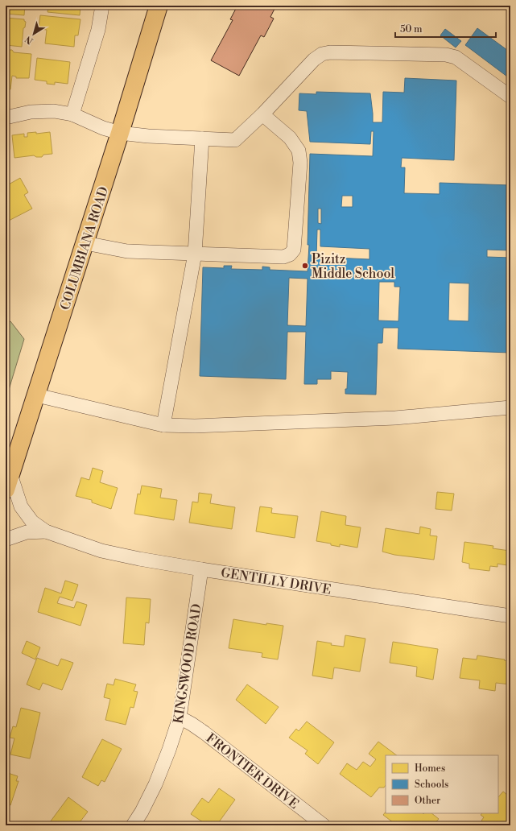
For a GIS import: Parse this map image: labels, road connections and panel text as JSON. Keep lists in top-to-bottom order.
{
  "streets": {
    "main road": ["COLUMBIANA ROAD"],
    "street": ["GENTILLY DRIVE", "KINGSWOOD ROAD", "FRONTIER DRIVE"]
  },
  "crossings": [
    ["COLUMBIANA ROAD", "GENTILLY DRIVE"],
    ["GENTILLY DRIVE", "KINGSWOOD ROAD"],
    ["KINGSWOOD ROAD", "FRONTIER DRIVE"]
  ],
  "places": ["Pizitz Middle School"],
  "legend": ["Homes", "Schools", "Other"],
  "scale_bar": "50 m",
  "north": "bottom left"
}
